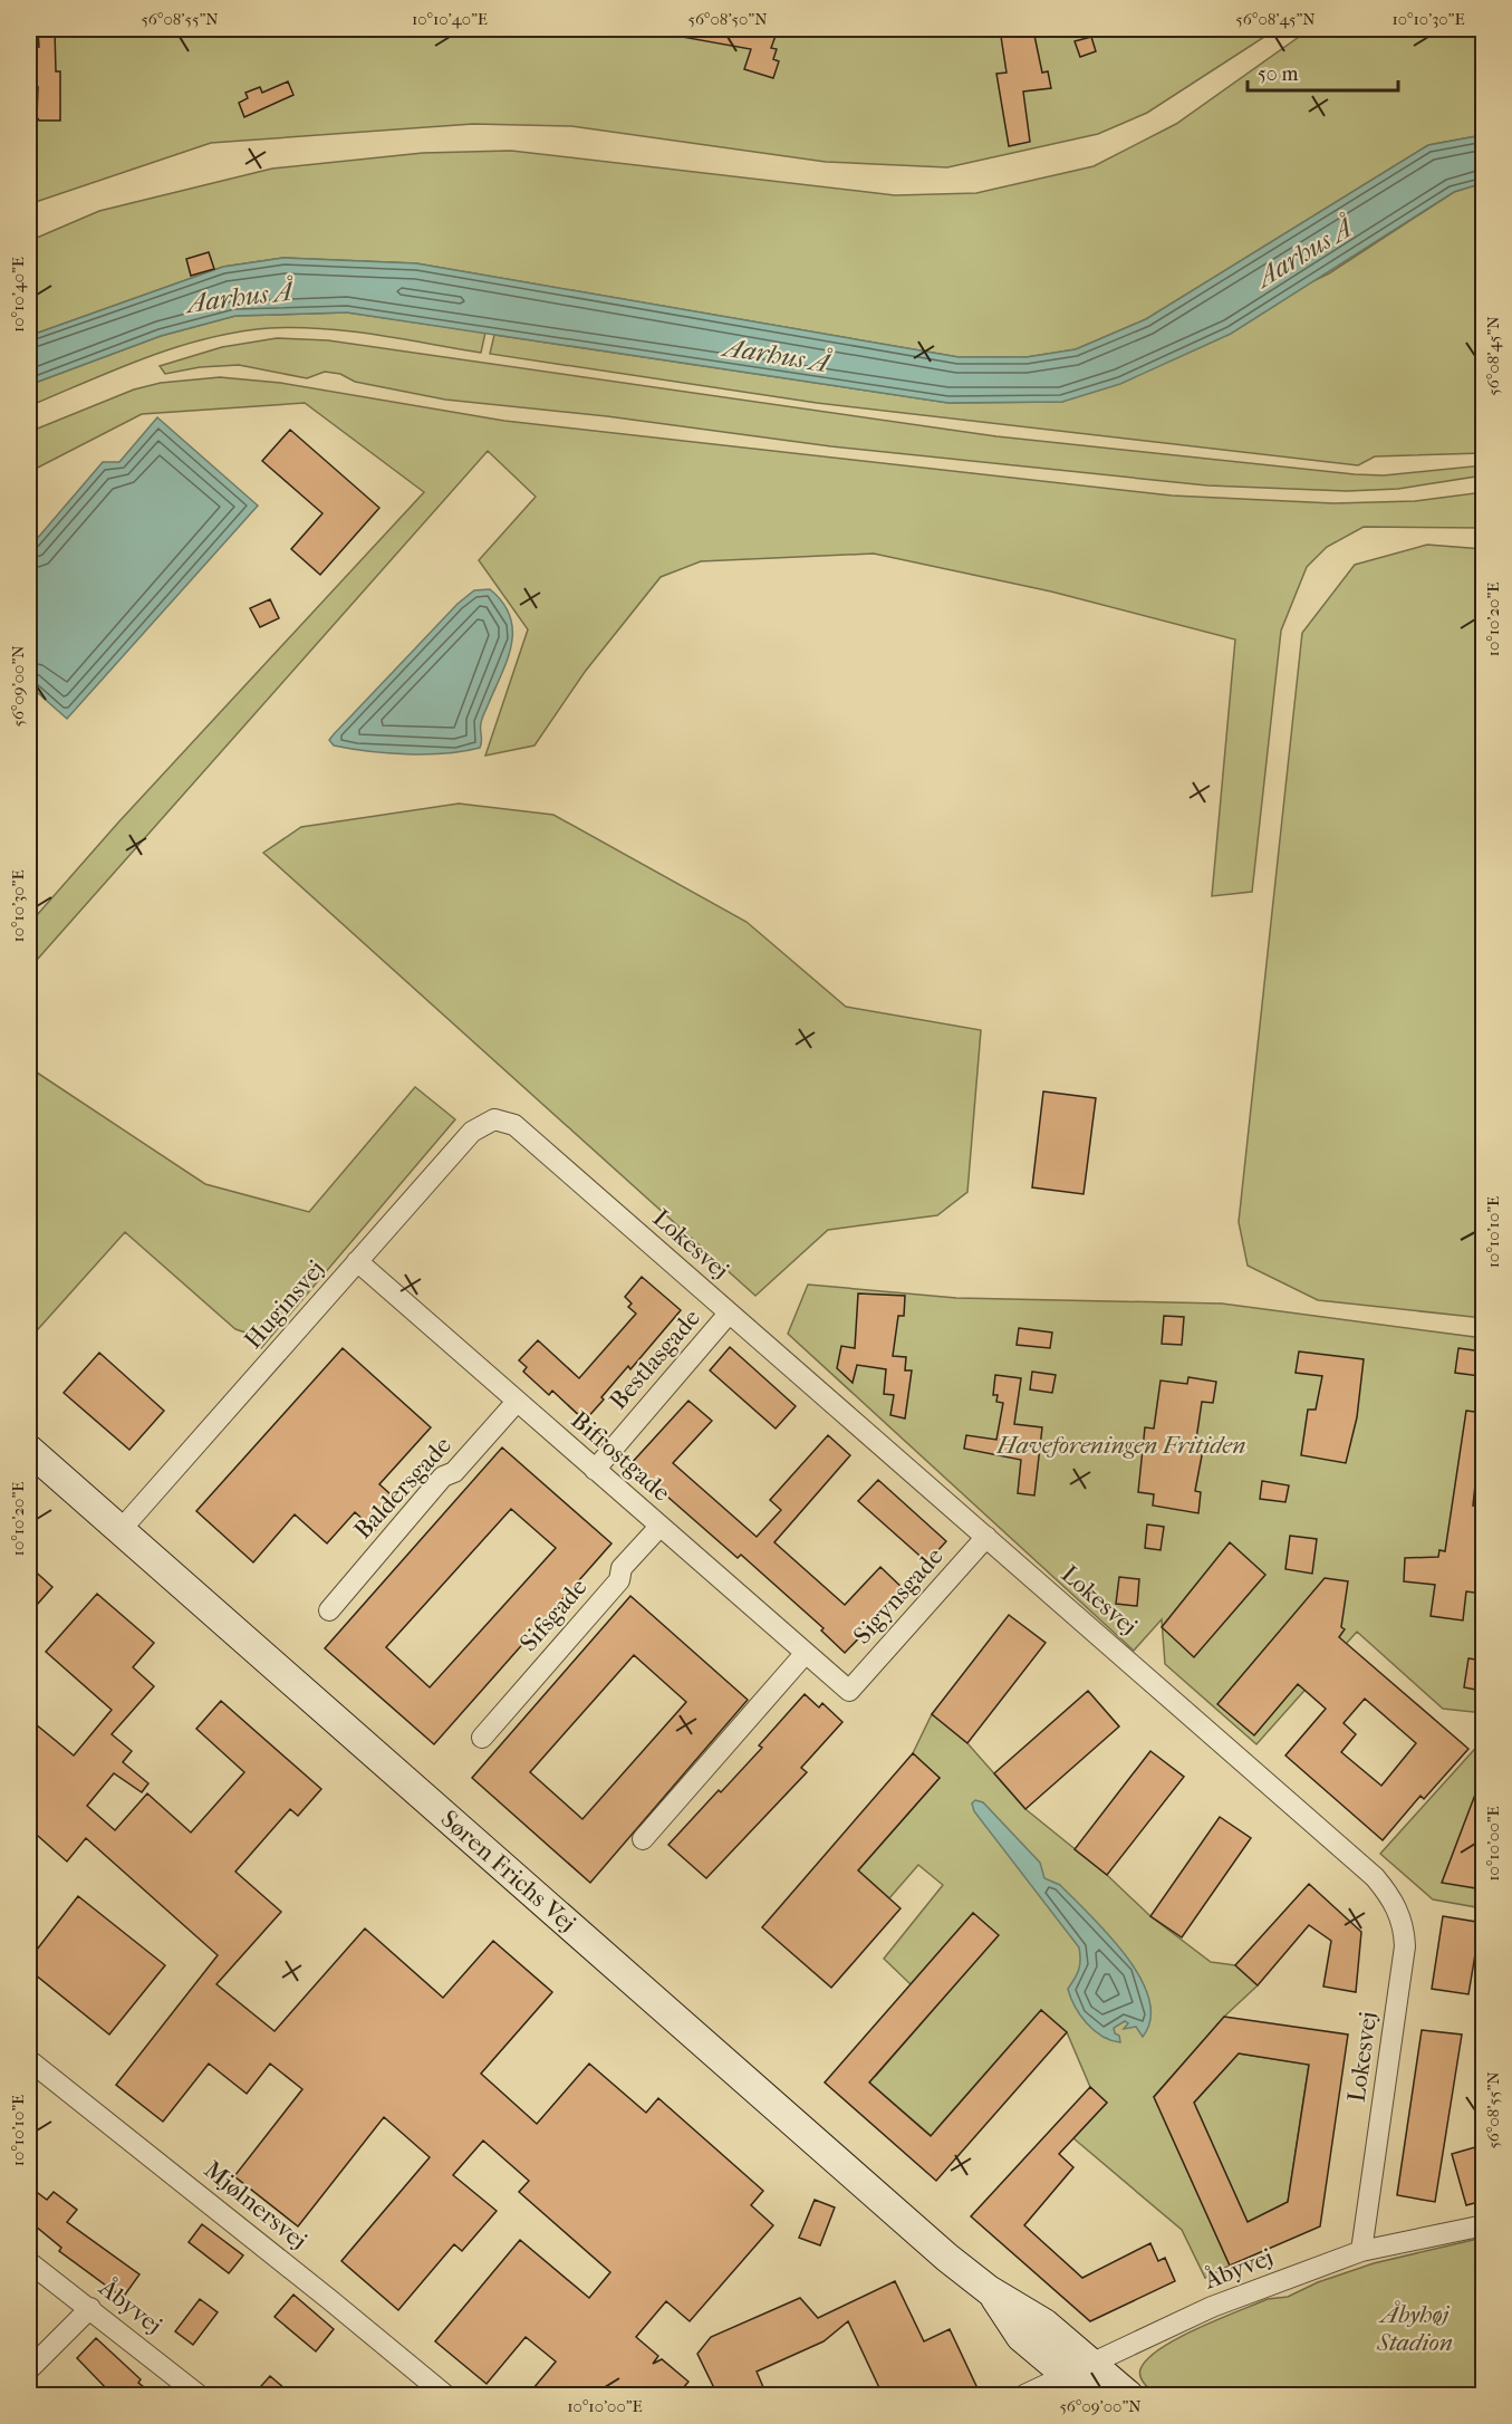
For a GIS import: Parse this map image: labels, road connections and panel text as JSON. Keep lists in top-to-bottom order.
{
  "streets": {
    "street": [
      "Lokesvej",
      "Huginsvej",
      "Bestlasgade",
      "Bifrostgade",
      "Baldersgade",
      "Sigynsgade",
      "Sifsgade",
      "Søren Frichs Vej",
      "Mjølnersvej",
      "Åbyvej"
    ]
  },
  "crossings": [
    ["Lokesvej", "Huginsvej"],
    ["Lokesvej", "Bestlasgade"],
    ["Lokesvej", "Sigynsgade"],
    ["Lokesvej", "Åbyvej"],
    ["Huginsvej", "Bifrostgade"],
    ["Huginsvej", "Søren Frichs Vej"],
    ["Bestlasgade", "Bifrostgade"],
    ["Bifrostgade", "Baldersgade"],
    ["Bifrostgade", "Sigynsgade"],
    ["Bifrostgade", "Sifsgade"],
    ["Søren Frichs Vej", "Åbyvej"]
  ],
  "water": ["Aarhus Å"],
  "parks": ["Haveforeningen Fritiden", "Åbyhøj Stadion"],
  "scale_bar": "50 m",
  "coordinates": [
    "56°08'55\"N",
    "10°10'40\"E",
    "56°08'50\"N",
    "56°08'45\"N",
    "10°10'30\"E",
    "10°10'20\"E",
    "56°09'00\"N",
    "10°10'10\"E",
    "10°10'00\"E"
  ]
}
